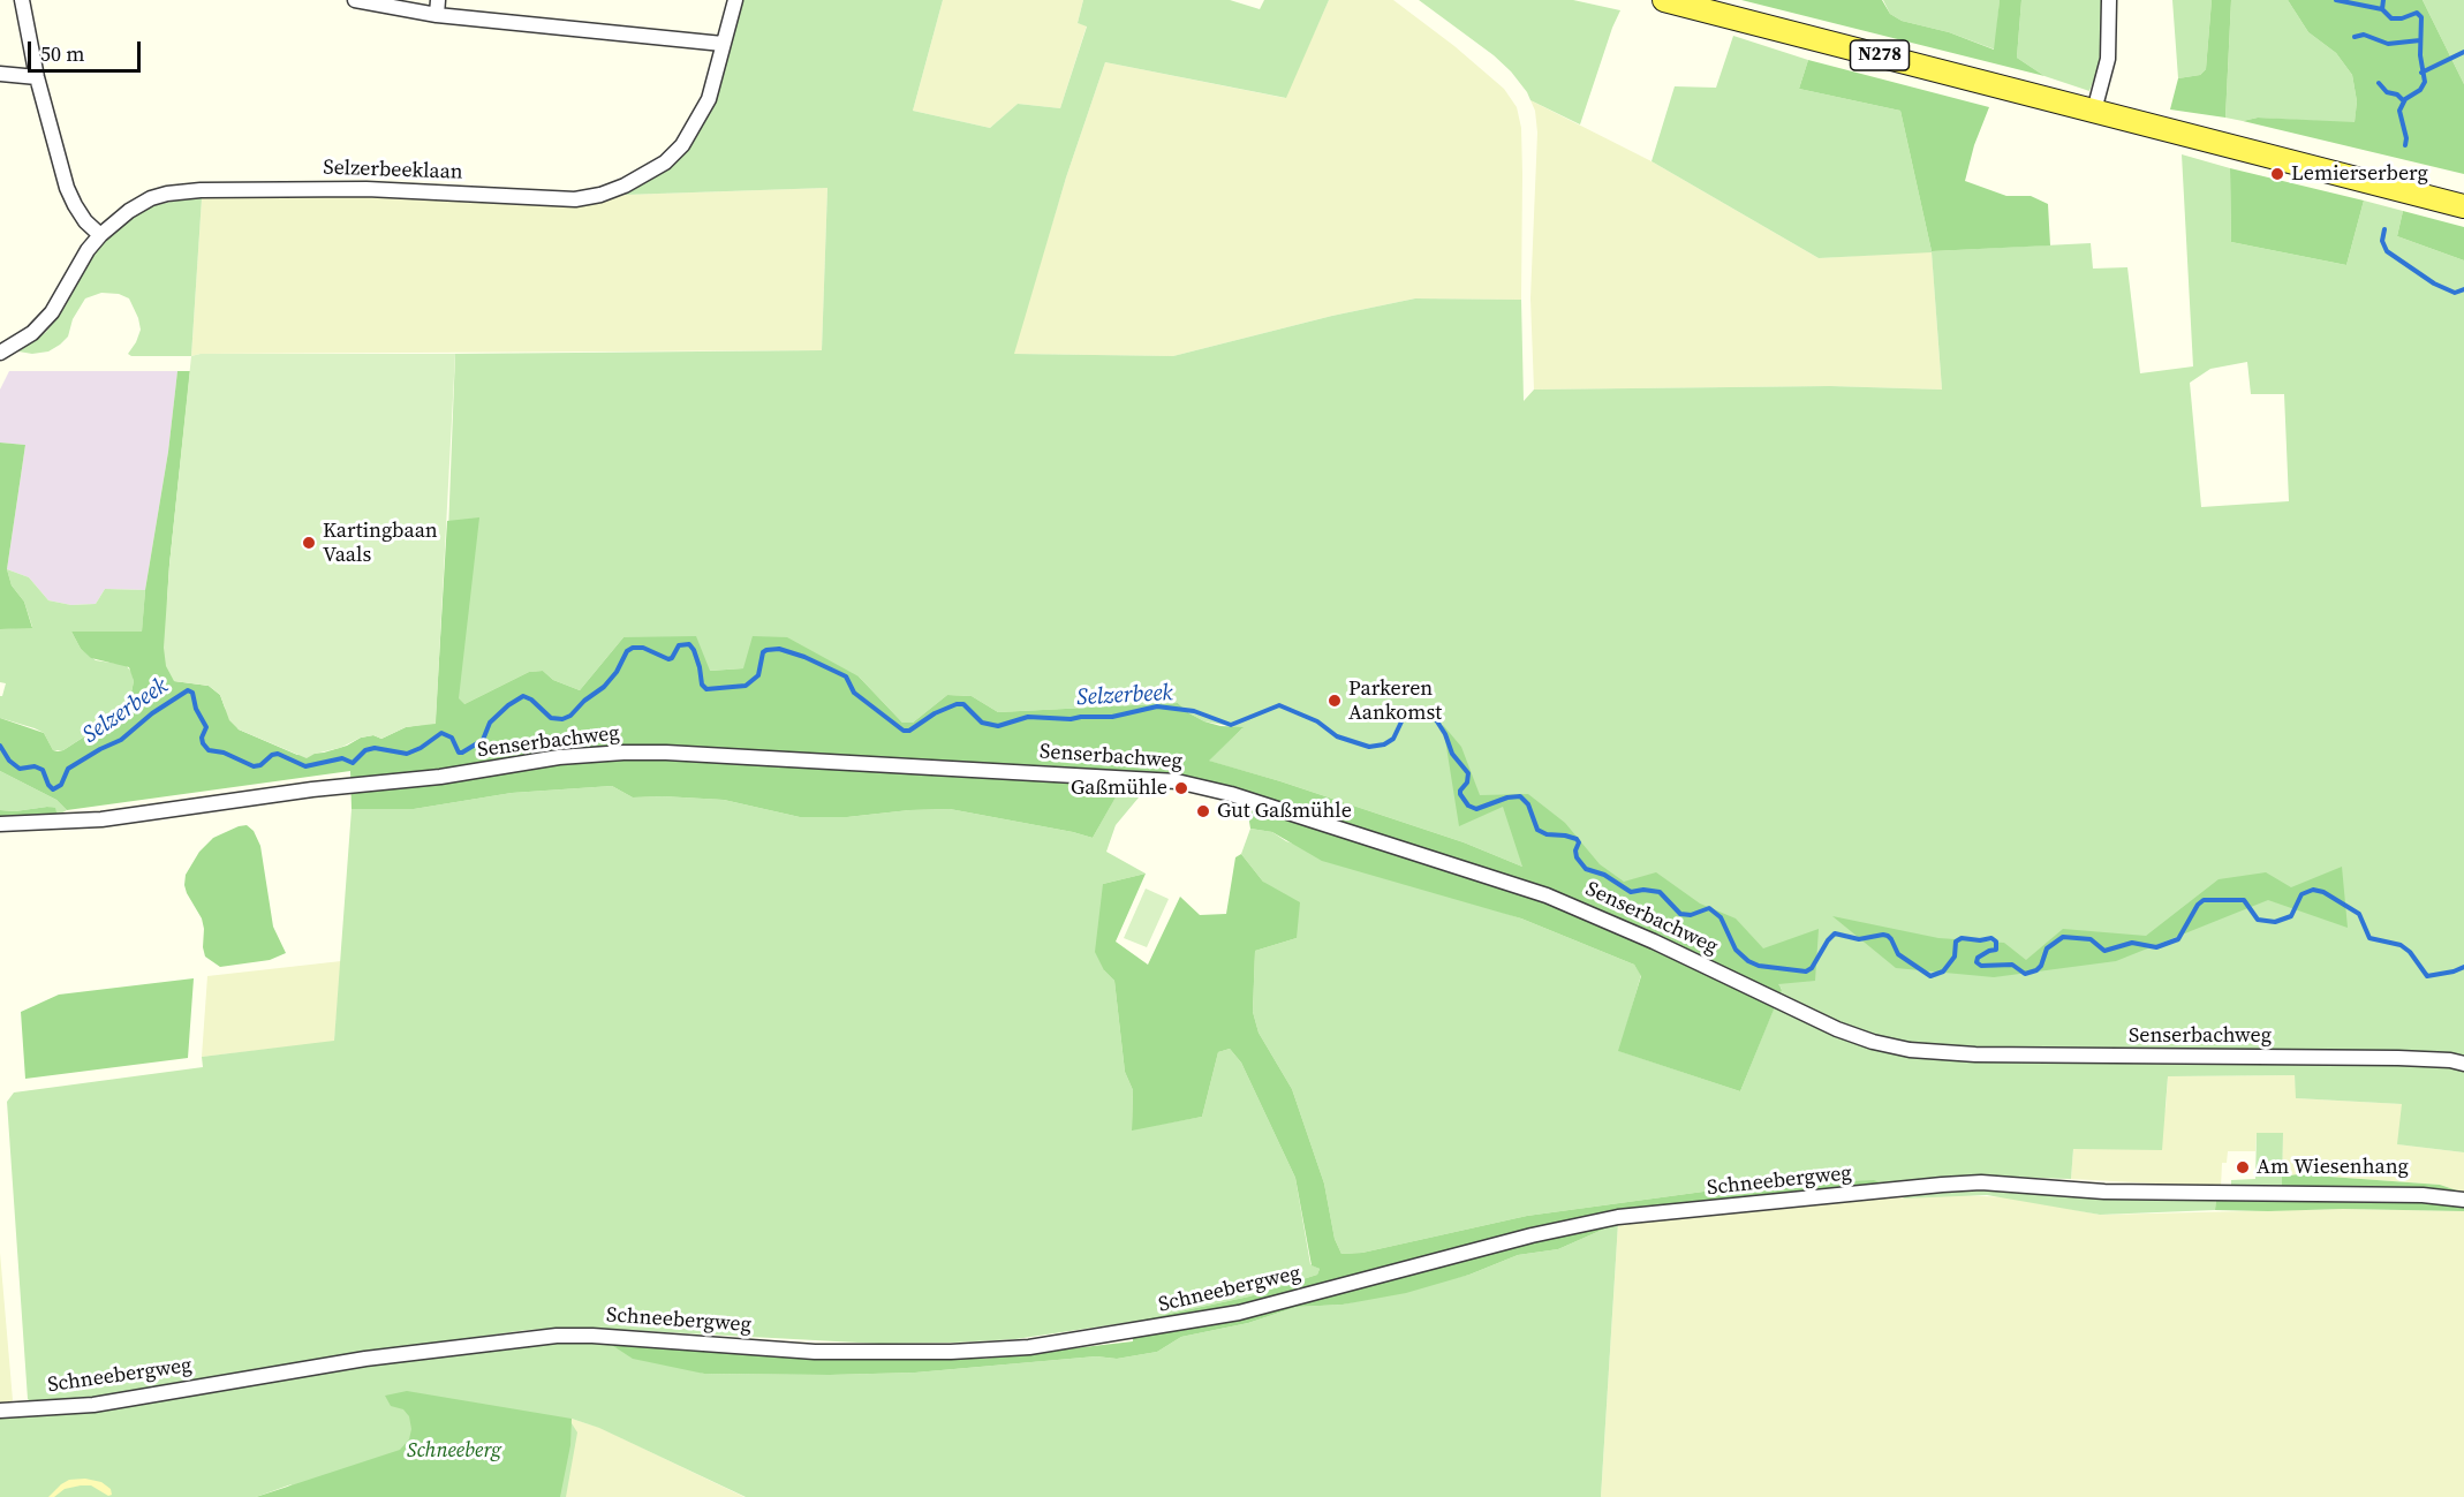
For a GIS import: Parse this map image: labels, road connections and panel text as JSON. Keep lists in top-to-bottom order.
{
  "streets": {
    "main road": ["N278"],
    "street": ["Selzerbeeklaan", "Senserbachweg", "Schneebergweg"]
  },
  "water": ["Selzerbeek"],
  "parks": ["Schneeberg"],
  "places": [
    "Lemierserberg",
    "Kartingbaan Vaals",
    "Parkeren Aankomst",
    "Gaßmühle",
    "Gut Gaßmühle",
    "Am Wiesenhang"
  ],
  "scale_bar": "50 m"
}
